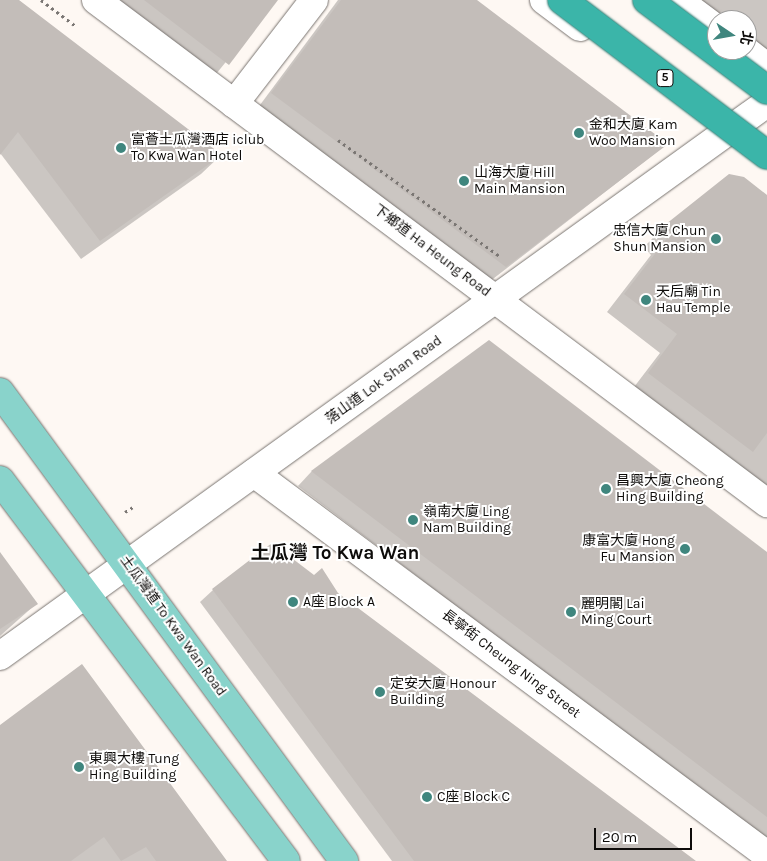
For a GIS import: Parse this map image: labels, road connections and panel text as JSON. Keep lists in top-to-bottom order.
{
  "streets": {
    "highway": ["5"],
    "main road": ["土瓜灣道 To Kwa Wan Road"],
    "street": ["下鄉道 Ha Heung Road", "落山道 Lok Shan Road", "長寧街 Cheung Ning Street"]
  },
  "crossings": [
    ["下鄉道 Ha Heung Road", "落山道 Lok Shan Road"],
    ["落山道 Lok Shan Road", "土瓜灣道 To Kwa Wan Road"],
    ["落山道 Lok Shan Road", "長寧街 Cheung Ning Street"]
  ],
  "districts": ["土瓜灣 To Kwa Wan"],
  "places": [
    "金和大廈 Kam Woo Mansion",
    "富薈土瓜灣酒店 iclub To Kwa Wan Hotel",
    "山海大廈 Hill Main Mansion",
    "忠信大廈 Chun Shun Mansion",
    "天后廟 Tin Hau Temple",
    "昌興大廈 Cheong Hing Building",
    "嶺南大廈 Ling Nam Building",
    "康富大廈 Hong Fu Mansion",
    "A座 Block A",
    "麗明閣 Lai Ming Court",
    "定安大廈 Honour Building",
    "東興大樓 Tung Hing Building",
    "C座 Block C"
  ],
  "scale_bar": "20 m",
  "north": "right"
}
